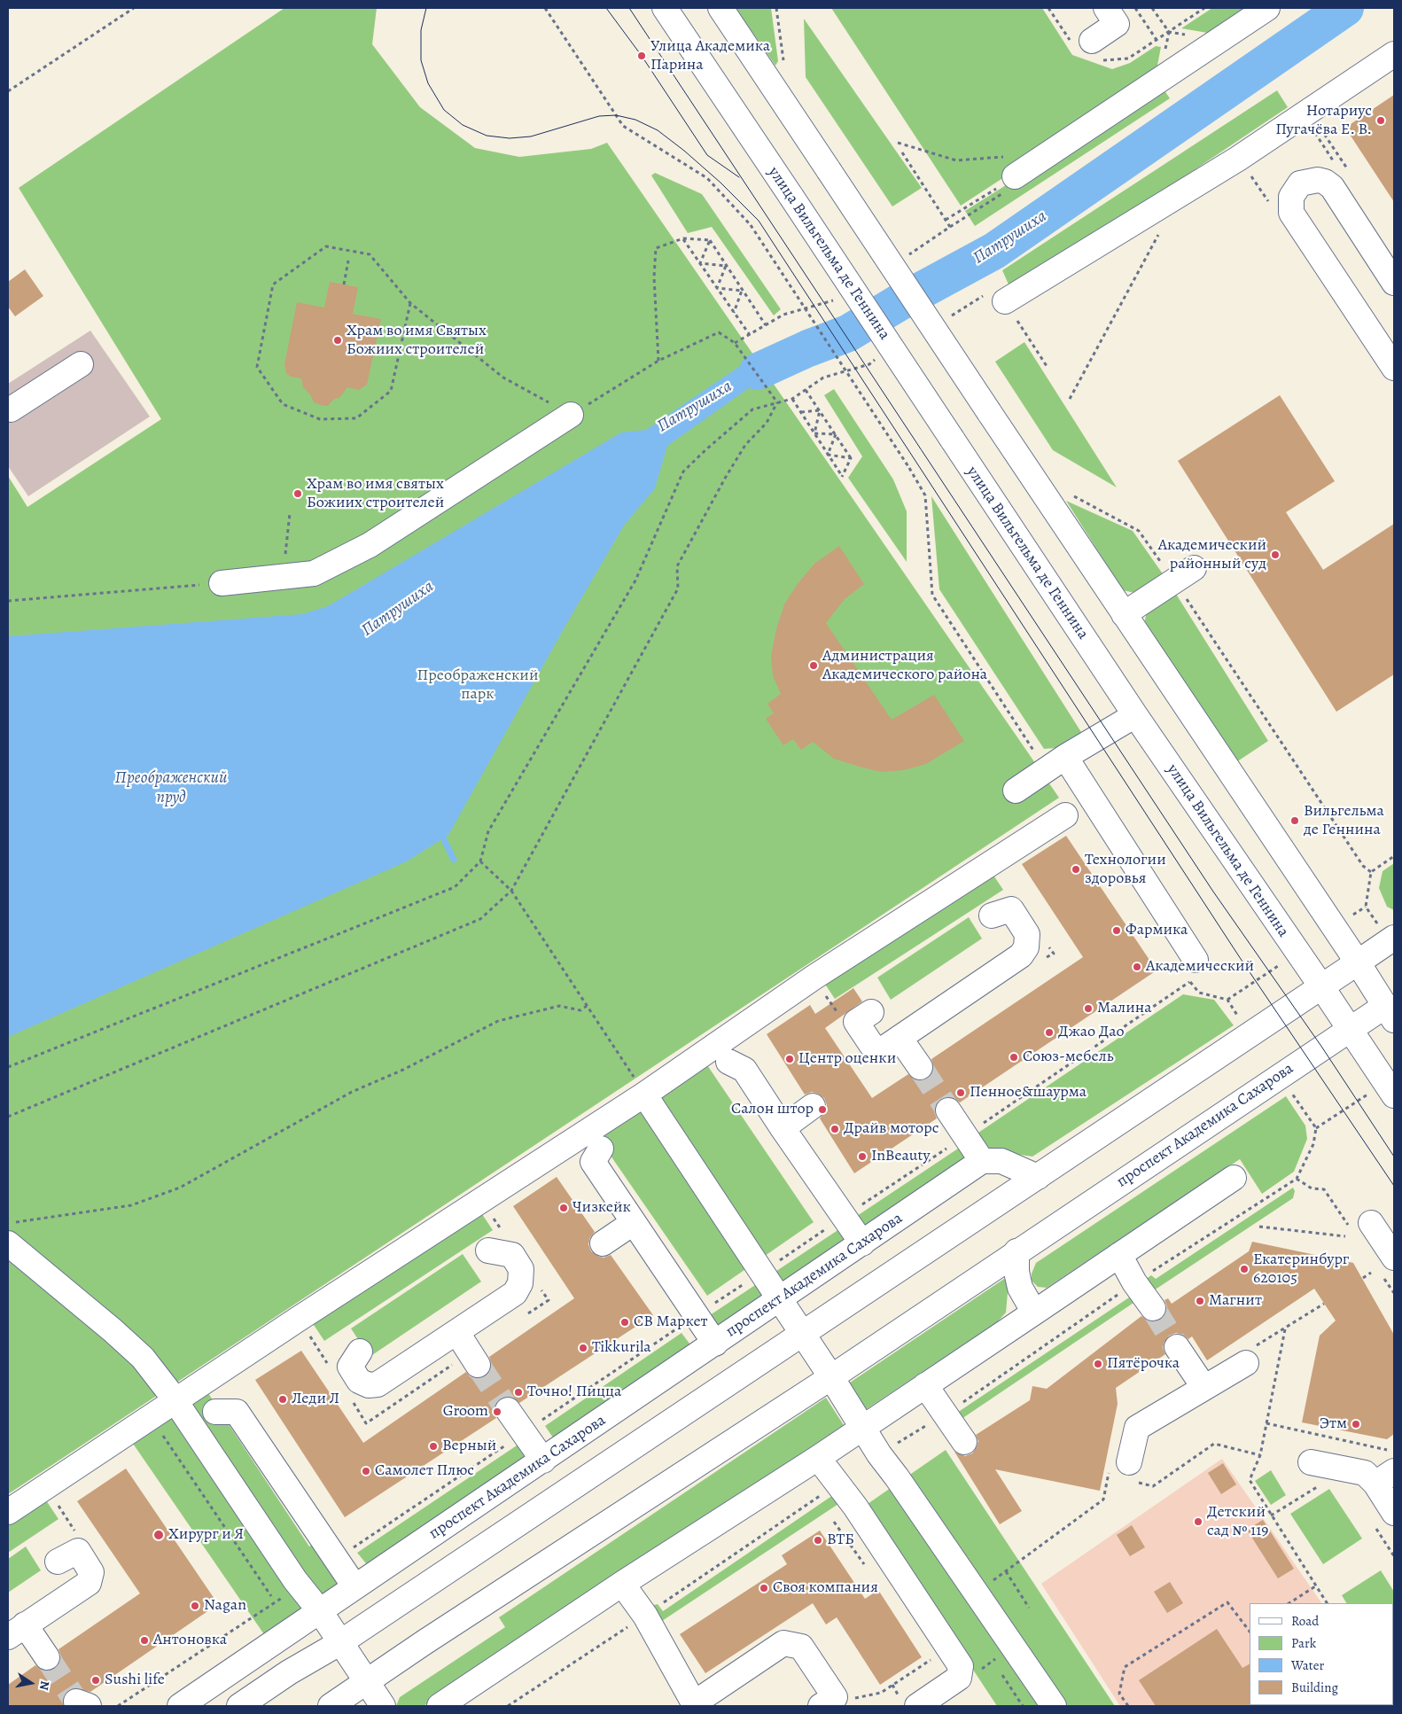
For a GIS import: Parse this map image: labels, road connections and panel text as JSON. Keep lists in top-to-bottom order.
{
  "streets": {
    "street": ["улица Вильгельма де Геннина", "проспект Академика Сахарова"]
  },
  "crossings": [
    ["улица Вильгельма де Геннина", "проспект Академика Сахарова"]
  ],
  "water": ["Патрушиха", "Преображенский пруд"],
  "parks": ["Преображенский парк"],
  "places": [
    "Улица Академика Парина",
    "Нотариус Пугачёва Е. В.",
    "Храм во имя Святых Божиих строителей",
    "Храм во имя святых Божиих строителей",
    "Академический районный суд",
    "Администрация Академического района",
    "Вильгельма де Геннина",
    "Технологии здоровья",
    "Фармика",
    "Академический",
    "Малина",
    "Джао Дао",
    "Союз-мебель",
    "Центр оценки",
    "Пенное&шаурма",
    "Салон штор",
    "Драйв моторс",
    "InBeauty",
    "Чизкейк",
    "Екатеринбург 620105",
    "Магнит",
    "СВ Маркет",
    "Tikkurila",
    "Пятёрочка",
    "Точно! Пицца",
    "Леди Л",
    "Groom",
    "Этм",
    "Верный",
    "Самолет Плюс",
    "Детский сад № 119",
    "Хирург и Я",
    "ВТБ",
    "Своя компания",
    "Nagan",
    "Антоновка",
    "Sushi life"
  ],
  "legend": [
    "Road",
    "Park",
    "Water",
    "Building"
  ],
  "north": "right"
}
